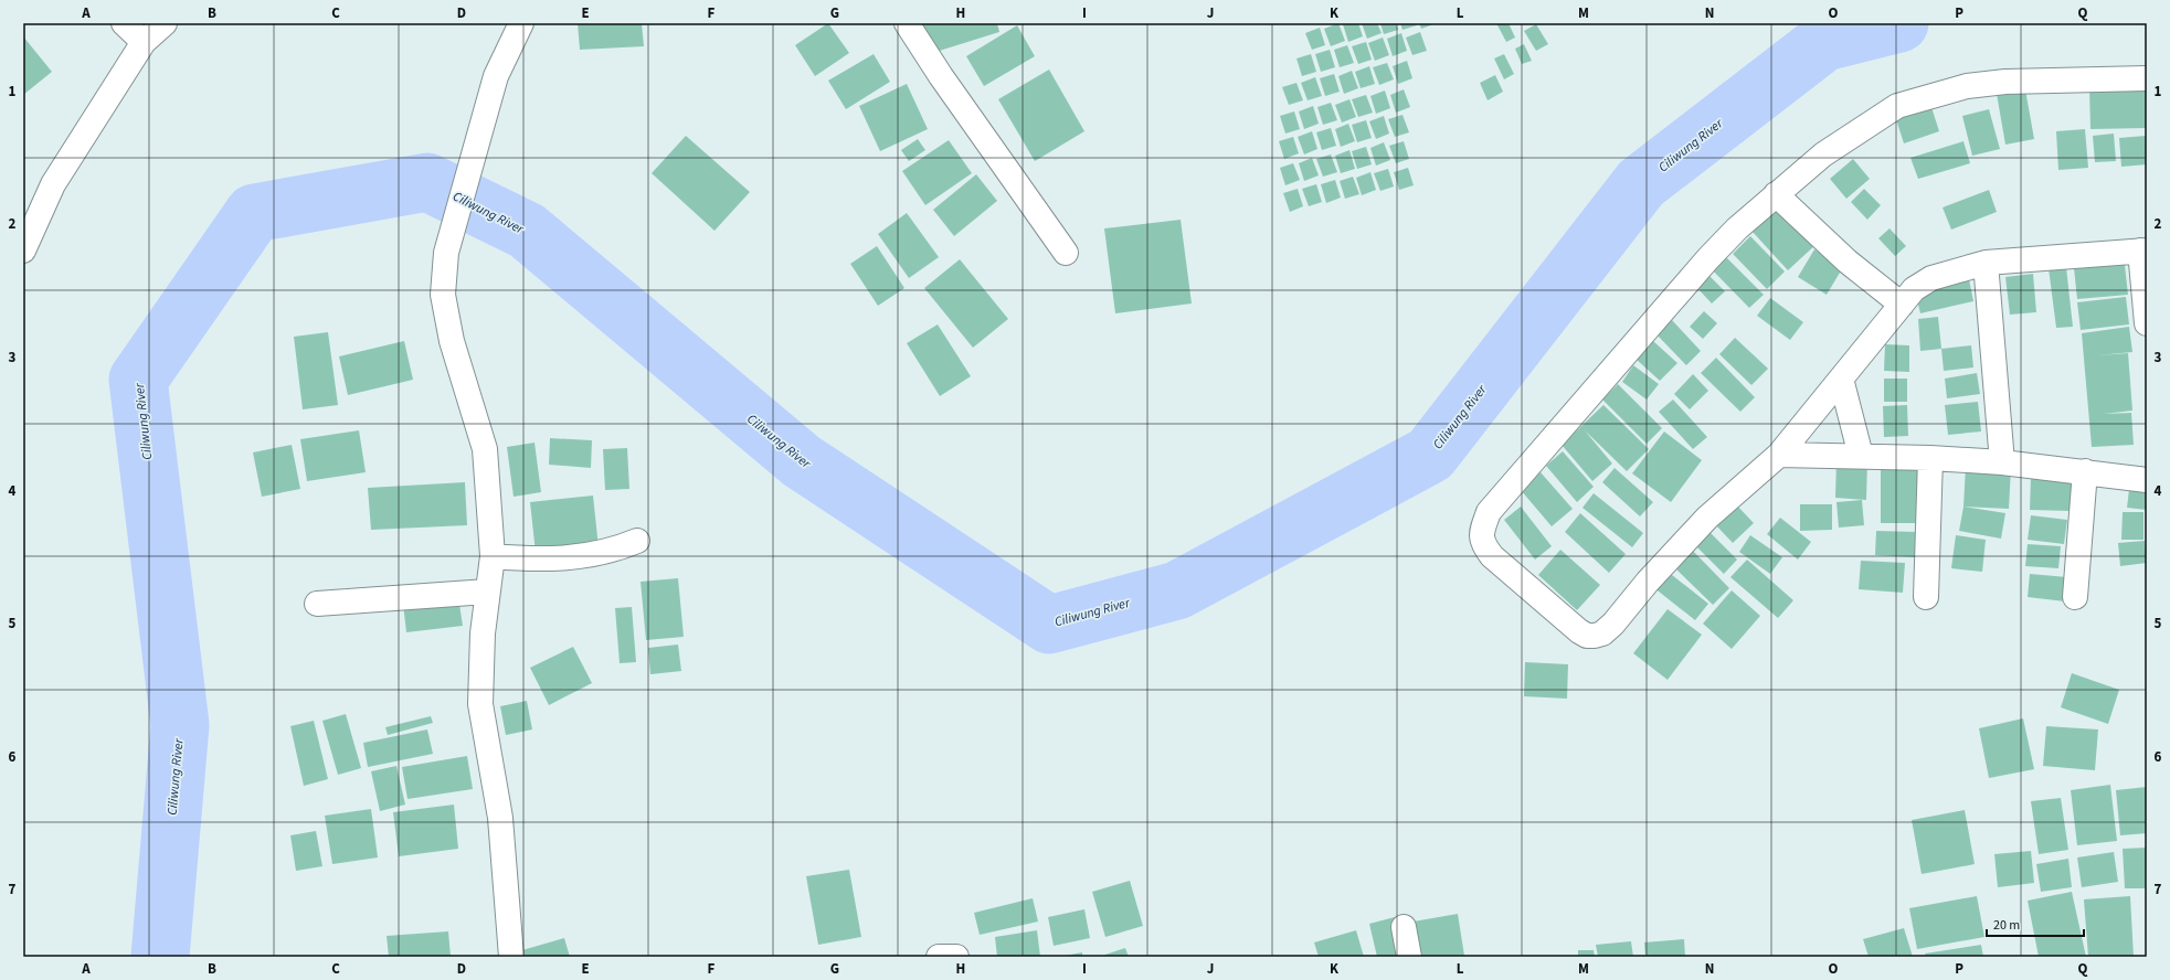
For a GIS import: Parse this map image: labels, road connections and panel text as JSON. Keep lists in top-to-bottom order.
{
  "water": ["Ciliwung River"],
  "scale_bar": "20 m",
  "grid": {
    "columns": [
      "A",
      "B",
      "C",
      "D",
      "E",
      "F",
      "G",
      "H",
      "I",
      "J",
      "K",
      "L",
      "M",
      "N",
      "O",
      "P",
      "Q"
    ],
    "rows": [
      "1",
      "2",
      "3",
      "4",
      "5",
      "6",
      "7"
    ]
  }
}
